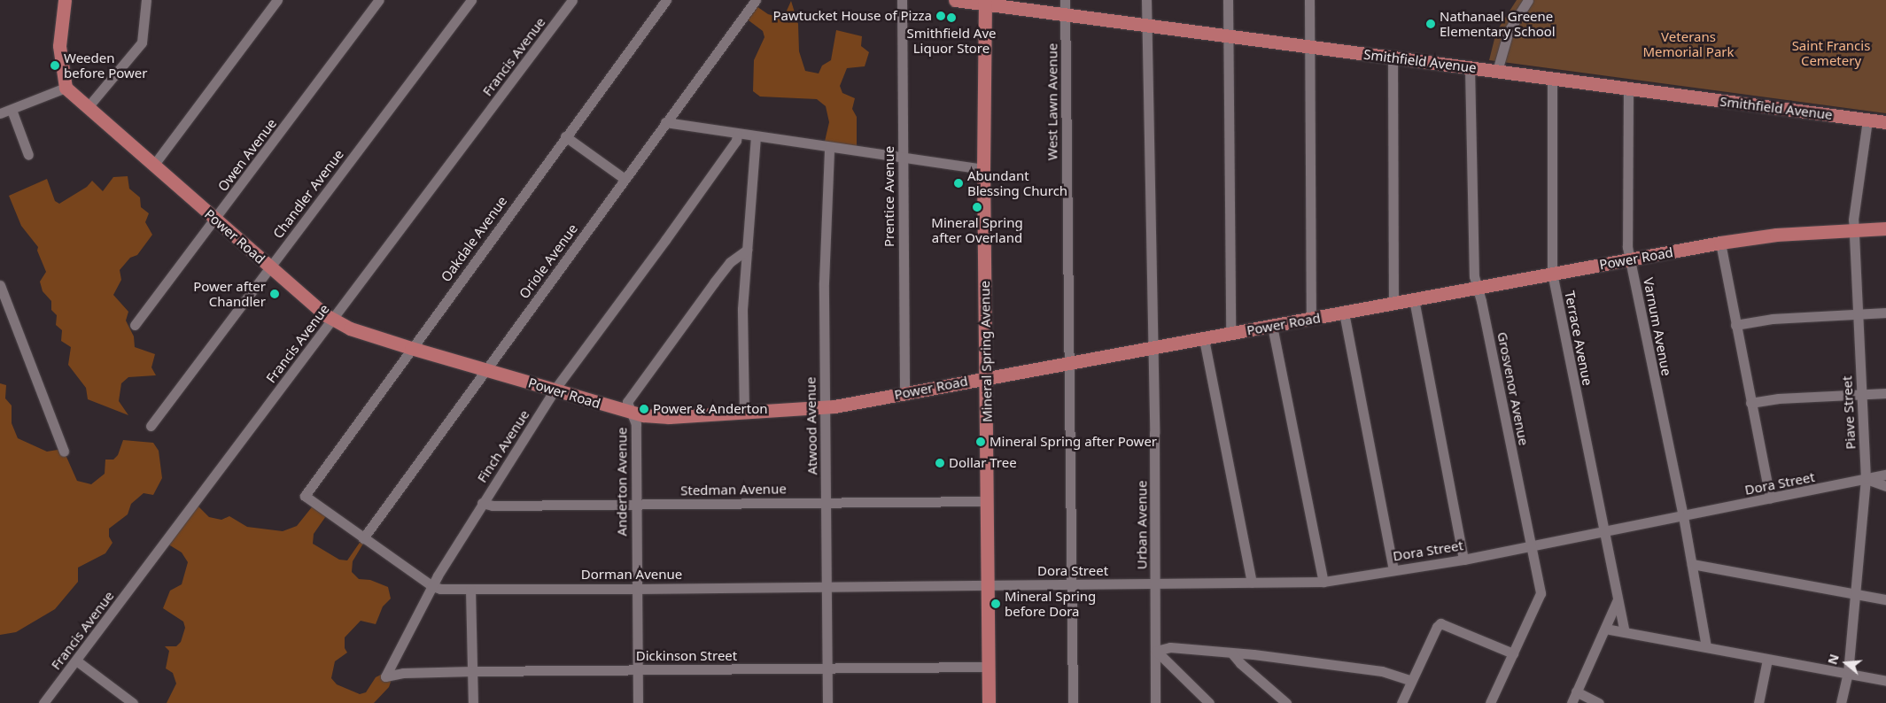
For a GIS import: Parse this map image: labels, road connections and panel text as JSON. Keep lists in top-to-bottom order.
{
  "streets": {
    "main road": ["Smithfield Avenue", "Power Road", "Mineral Spring Avenue"],
    "street": [
      "Francis Avenue",
      "West Lawn Avenue",
      "Owen Avenue",
      "Chandler Avenue",
      "Prentice Avenue",
      "Oakdale Avenue",
      "Oriole Avenue",
      "Varnum Avenue",
      "Terrace Avenue",
      "Grosvenor Avenue",
      "Piave Street",
      "Atwood Avenue",
      "Finch Avenue",
      "Anderton Avenue",
      "Dora Street",
      "Stedman Avenue",
      "Urban Avenue",
      "Dorman Avenue",
      "Dickinson Street"
    ]
  },
  "crossings": [
    ["Francis Avenue", "Power Road"],
    ["Smithfield Avenue", "West Lawn Avenue"],
    ["Smithfield Avenue", "Varnum Avenue"],
    ["Smithfield Avenue", "Terrace Avenue"],
    ["Smithfield Avenue", "Mineral Spring Avenue"],
    ["Smithfield Avenue", "Grosvenor Avenue"],
    ["Smithfield Avenue", "Piave Street"],
    ["Smithfield Avenue", "Urban Avenue"],
    ["West Lawn Avenue", "Power Road"],
    ["West Lawn Avenue", "Dora Street"],
    ["Owen Avenue", "Power Road"],
    ["Chandler Avenue", "Power Road"],
    ["Prentice Avenue", "Power Road"],
    ["Power Road", "Oakdale Avenue"],
    ["Power Road", "Oriole Avenue"],
    ["Power Road", "Varnum Avenue"],
    ["Power Road", "Terrace Avenue"],
    ["Power Road", "Mineral Spring Avenue"],
    ["Power Road", "Grosvenor Avenue"],
    ["Power Road", "Piave Street"],
    ["Power Road", "Atwood Avenue"],
    ["Power Road", "Finch Avenue"],
    ["Power Road", "Anderton Avenue"],
    ["Power Road", "Urban Avenue"],
    ["Oakdale Avenue", "Oriole Avenue"],
    ["Varnum Avenue", "Dora Street"],
    ["Terrace Avenue", "Dora Street"],
    ["Mineral Spring Avenue", "Dora Street"],
    ["Mineral Spring Avenue", "Stedman Avenue"],
    ["Mineral Spring Avenue", "Dorman Avenue"],
    ["Mineral Spring Avenue", "Dickinson Street"],
    ["Grosvenor Avenue", "Dora Street"],
    ["Piave Street", "Dora Street"],
    ["Atwood Avenue", "Stedman Avenue"],
    ["Atwood Avenue", "Dorman Avenue"],
    ["Atwood Avenue", "Dickinson Street"],
    ["Finch Avenue", "Stedman Avenue"],
    ["Finch Avenue", "Dorman Avenue"],
    ["Finch Avenue", "Dickinson Street"],
    ["Anderton Avenue", "Stedman Avenue"],
    ["Anderton Avenue", "Dorman Avenue"],
    ["Anderton Avenue", "Dickinson Street"],
    ["Dora Street", "Urban Avenue"],
    ["Dora Street", "Dorman Avenue"]
  ],
  "parks": ["Veterans Memorial Park", "Saint Francis Cemetery"],
  "places": [
    "Pawtucket House of Pizza",
    "Smithfield Ave Liquor Store",
    "Nathanael Greene Elementary School",
    "Weeden before Power",
    "Abundant Blessing Church",
    "Mineral Spring after Overland",
    "Power after Chandler",
    "Power & Anderton",
    "Mineral Spring after Power",
    "Dollar Tree",
    "Mineral Spring before Dora"
  ],
  "north": "left"
}
